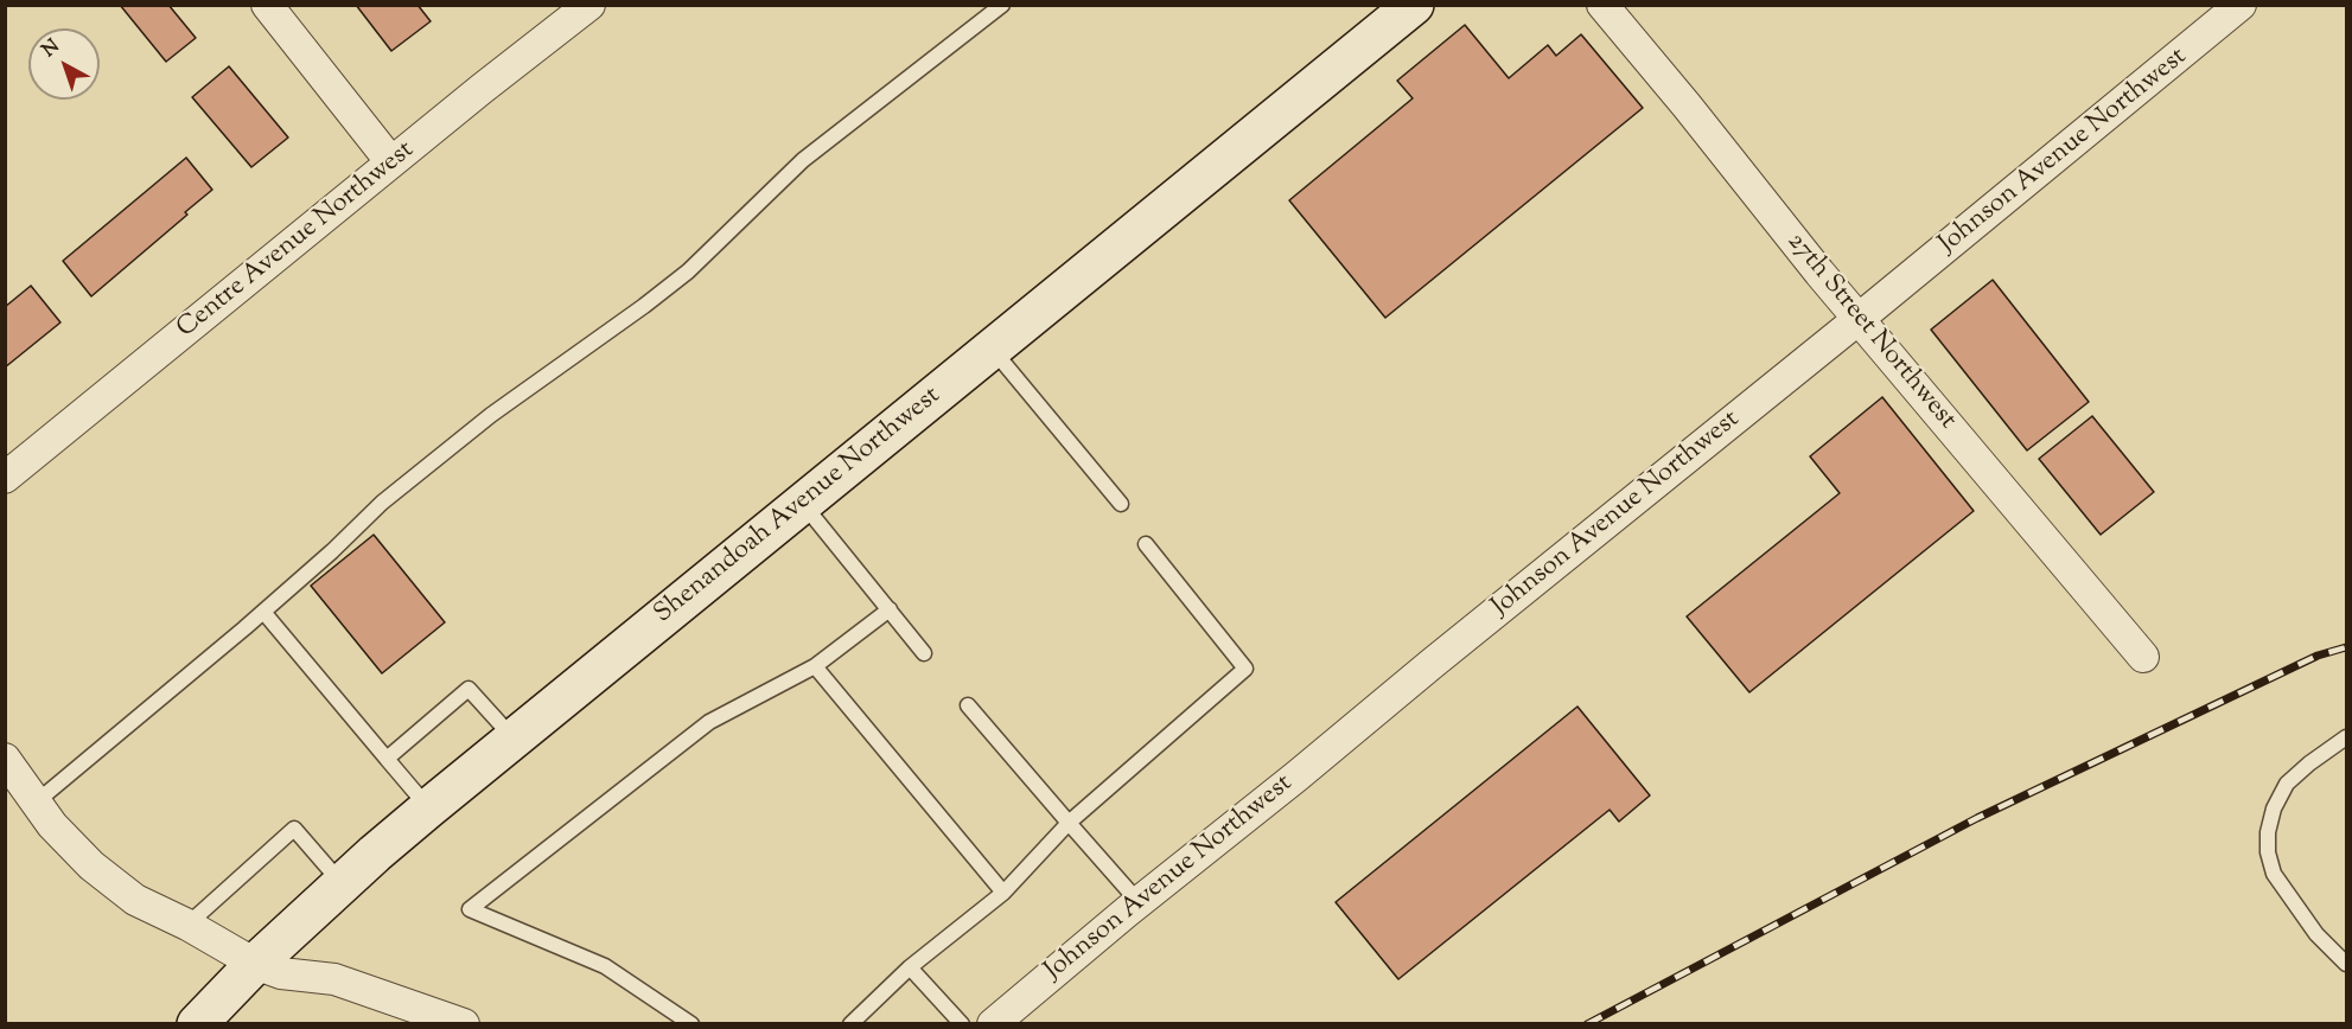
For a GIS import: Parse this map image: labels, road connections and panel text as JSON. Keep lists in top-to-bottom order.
{
  "streets": {
    "main road": ["Shenandoah Avenue Northwest"],
    "street": ["Johnson Avenue Northwest", "Centre Avenue Northwest", "27th Street Northwest"]
  },
  "crossings": [
    ["Johnson Avenue Northwest", "27th Street Northwest"]
  ],
  "north": "top left"
}
